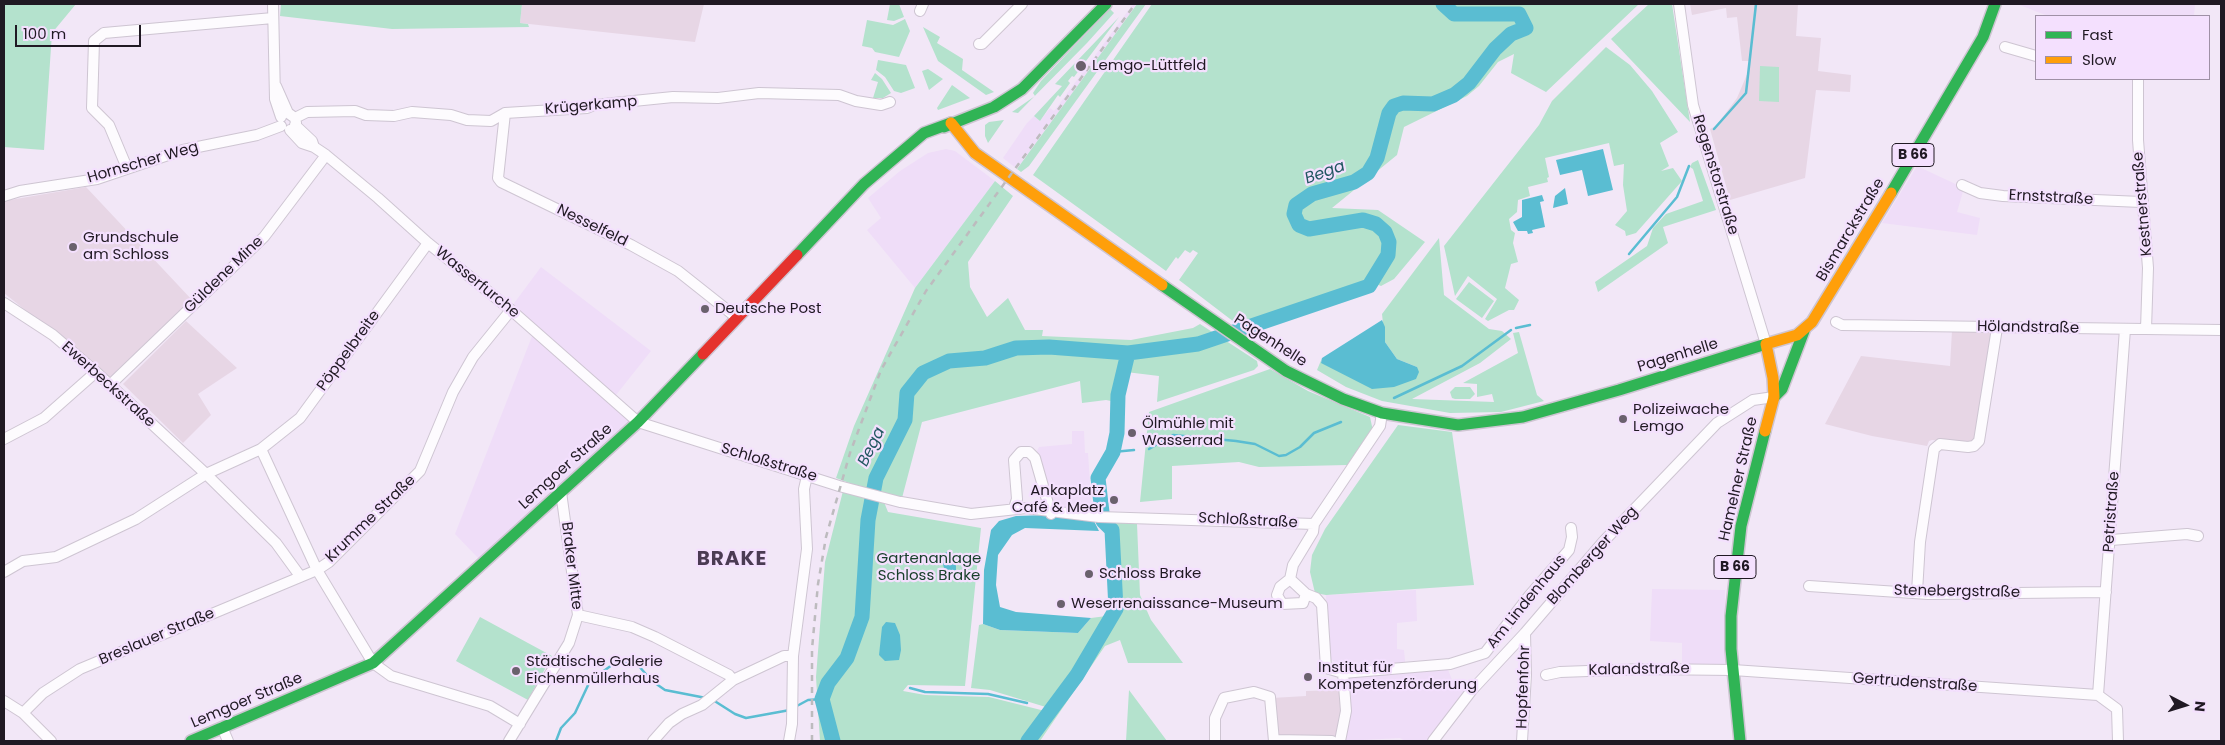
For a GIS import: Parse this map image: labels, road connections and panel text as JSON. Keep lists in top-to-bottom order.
{
  "streets": {
    "main road": [
      "B 66",
      "Bismarckstraße",
      "Pagenhelle",
      "Lemgoer Straße",
      "Hamelner Straße"
    ],
    "street": [
      "Krügerkamp",
      "Hornscher Weg",
      "Regenstorstraße",
      "Ernststraße",
      "Kestnerstraße",
      "Nesselfeld",
      "Güldene Mine",
      "Wasserfurche",
      "Hölandstraße",
      "Pöppelbreite",
      "Ewerbeckstraße",
      "Schloßstraße",
      "Petristraße",
      "Krumme Straße",
      "Blomberger Weg",
      "Braker Mitte",
      "Stenebergstraße",
      "Am Lindenhaus",
      "Breslauer Straße",
      "Kalandstraße",
      "Gertrudenstraße",
      "Hopfenfohr"
    ]
  },
  "crossings": [
    ["Krügerkamp", "Hornscher Weg"],
    ["Krügerkamp", "Nesselfeld"],
    ["Krügerkamp", "Wasserfurche"],
    ["B 66", "Bismarckstraße"],
    ["B 66", "Hamelner Straße"],
    ["B 66", "Blomberger Weg"],
    ["Hornscher Weg", "Wasserfurche"],
    ["Regenstorstraße", "Pagenhelle"],
    ["Regenstorstraße", "Hamelner Straße"],
    ["Ernststraße", "Kestnerstraße"],
    ["Kestnerstraße", "Hölandstraße"],
    ["Nesselfeld", "Lemgoer Straße"],
    ["Güldene Mine", "Wasserfurche"],
    ["Güldene Mine", "Ewerbeckstraße"],
    ["Wasserfurche", "Pöppelbreite"],
    ["Wasserfurche", "Schloßstraße"],
    ["Wasserfurche", "Lemgoer Straße"],
    ["Wasserfurche", "Krumme Straße"],
    ["Hölandstraße", "Petristraße"],
    ["Pagenhelle", "Schloßstraße"],
    ["Pagenhelle", "Lemgoer Straße"],
    ["Pagenhelle", "Hamelner Straße"],
    ["Ewerbeckstraße", "Breslauer Straße"],
    ["Schloßstraße", "Lemgoer Straße"],
    ["Lemgoer Straße", "Braker Mitte"],
    ["Hamelner Straße", "Blomberger Weg"],
    ["Hamelner Straße", "Kalandstraße"],
    ["Hamelner Straße", "Gertrudenstraße"],
    ["Petristraße", "Stenebergstraße"],
    ["Petristraße", "Gertrudenstraße"],
    ["Blomberger Weg", "Hopfenfohr"],
    ["Kalandstraße", "Gertrudenstraße"]
  ],
  "districts": ["BRAKE"],
  "water": ["Bega"],
  "parks": ["Gartenanlage Schloss Brake"],
  "places": [
    "Lemgo-Lüttfeld",
    "Grundschule am Schloss",
    "Deutsche Post",
    "Polizeiwache Lemgo",
    "Ölmühle mit Wasserrad",
    "Ankaplatz Café & Meer",
    "Schloss Brake",
    "Weserrenaissance-Museum",
    "Städtische Galerie Eichenmüllerhaus",
    "Institut für Kompetenzförderung"
  ],
  "legend": ["Fast", "Slow"],
  "scale_bar": "100 m",
  "north": "right"
}
